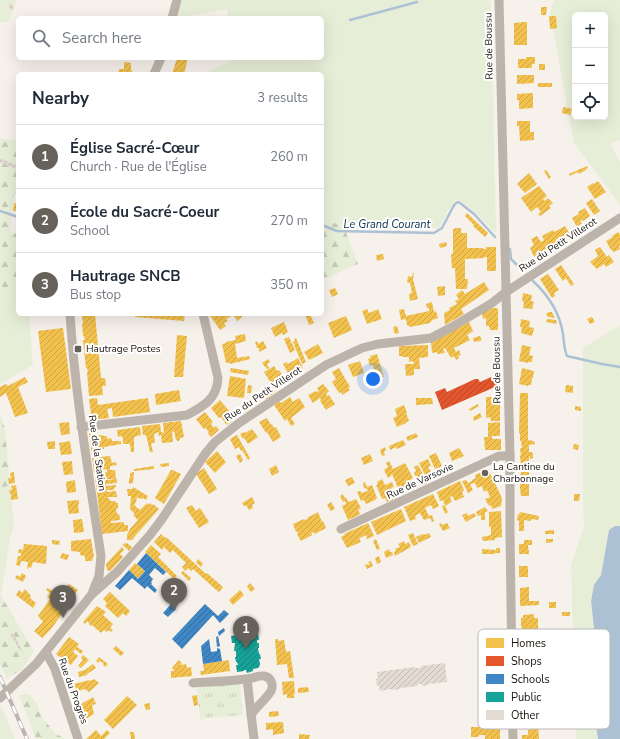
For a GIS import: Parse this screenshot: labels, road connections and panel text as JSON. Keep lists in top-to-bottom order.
{
  "streets": {
    "street": [
      "Rue de Boussu",
      "Rue du Petit Villerot",
      "Rue de la Station",
      "Rue de Varsovie",
      "Rue du Progrès"
    ]
  },
  "crossings": [
    ["Rue de Boussu", "Rue du Petit Villerot"],
    ["Rue de Boussu", "Rue de Varsovie"],
    ["Rue du Petit Villerot", "Rue de la Station"],
    ["Rue du Petit Villerot", "Rue du Progrès"]
  ],
  "water": ["Le Grand Courant"],
  "places": {
    "transit": ["Hautrage Postes"],
    "other": ["La Cantine du Charbonnage"]
  },
  "legend": [
    "Homes",
    "Shops",
    "Schools",
    "Public",
    "Other"
  ],
  "page": {
    "map_buttons": ["+", "−"],
    "search": "Search here",
    "heading": ["Nearby", "3 results"],
    "list": [
      {
        "mark": "1",
        "name": "Église Sacré-Cœur",
        "note": "Church · Rue de l'Église",
        "value": "260 m"
      },
      {
        "mark": "2",
        "name": "École du Sacré-Coeur",
        "note": "School",
        "value": "270 m"
      },
      {
        "mark": "3",
        "name": "Hautrage SNCB",
        "note": "Bus stop",
        "value": "350 m"
      }
    ],
    "pins": ["2", "3", "1"]
  }
}
